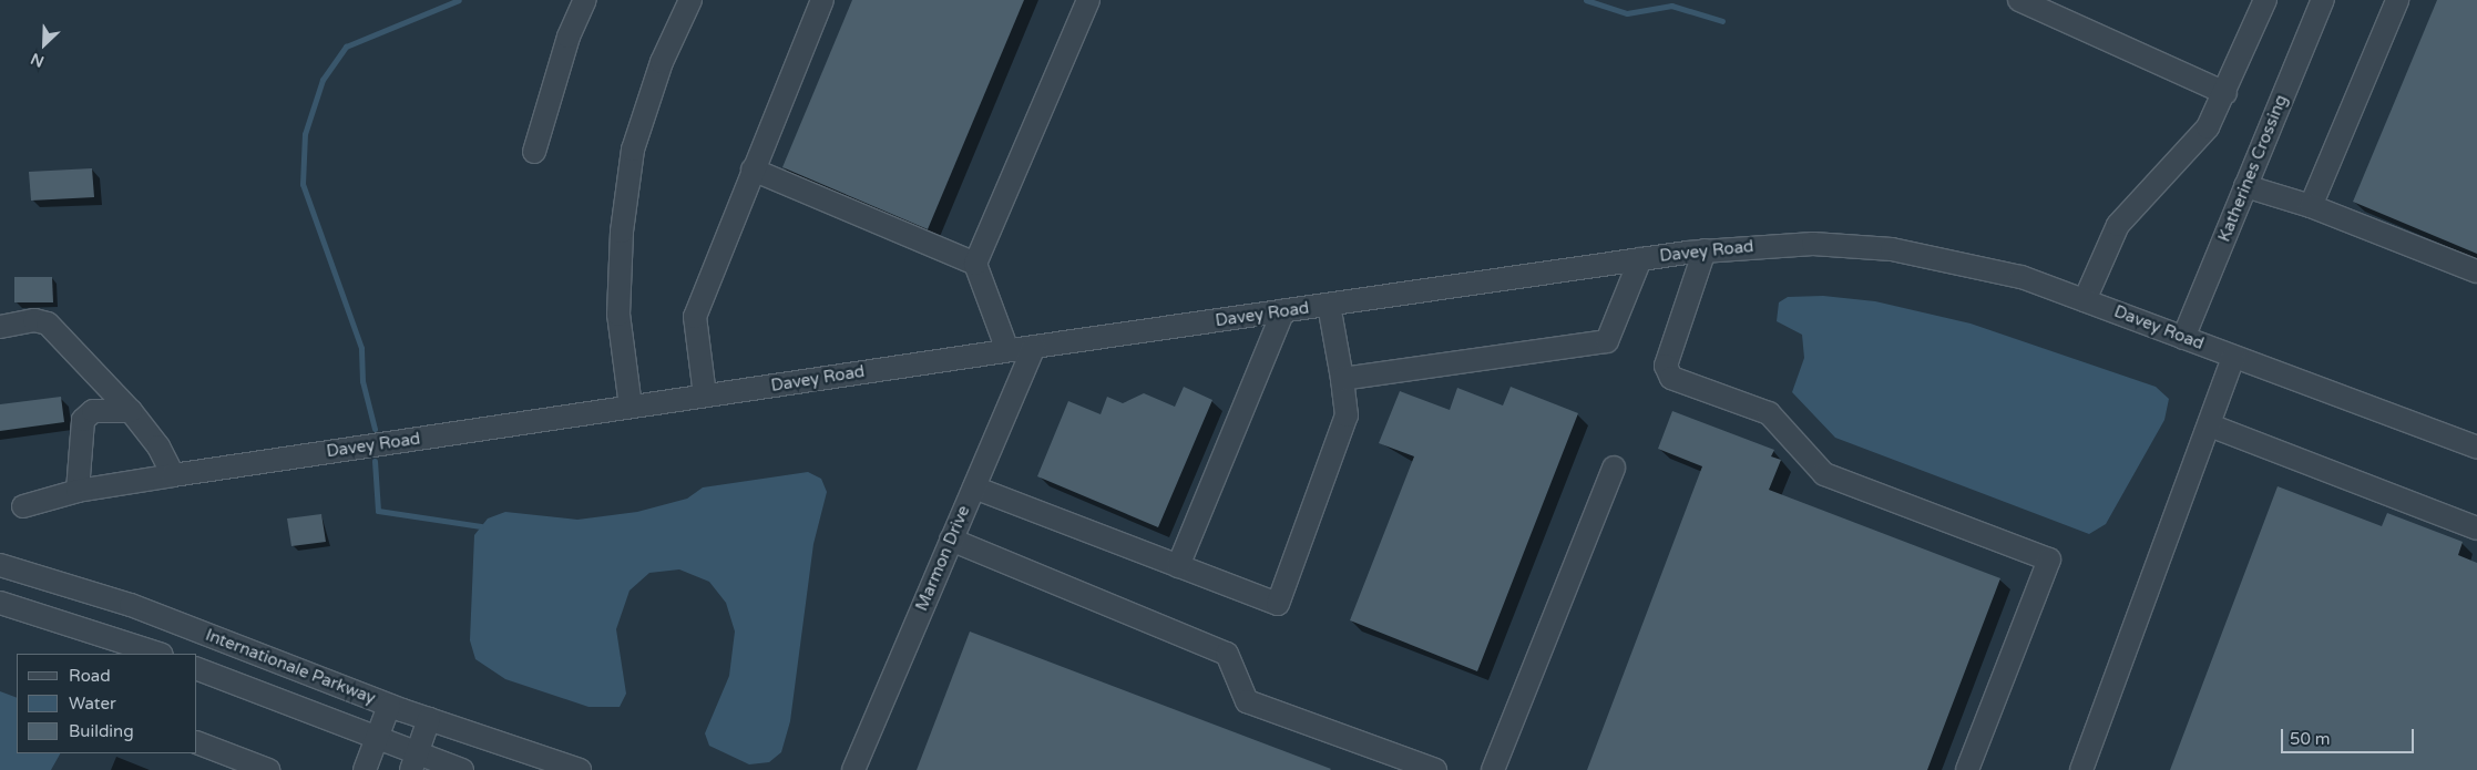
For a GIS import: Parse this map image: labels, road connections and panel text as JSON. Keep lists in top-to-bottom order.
{
  "streets": {
    "street": [
      "Katherines Crossing",
      "Davey Road",
      "Marmon Drive",
      "Internationale Parkway"
    ]
  },
  "crossings": [
    ["Katherines Crossing", "Davey Road"],
    ["Davey Road", "Marmon Drive"]
  ],
  "legend": ["Road", "Water", "Building"],
  "scale_bar": "50 m",
  "north": "bottom left"
}
